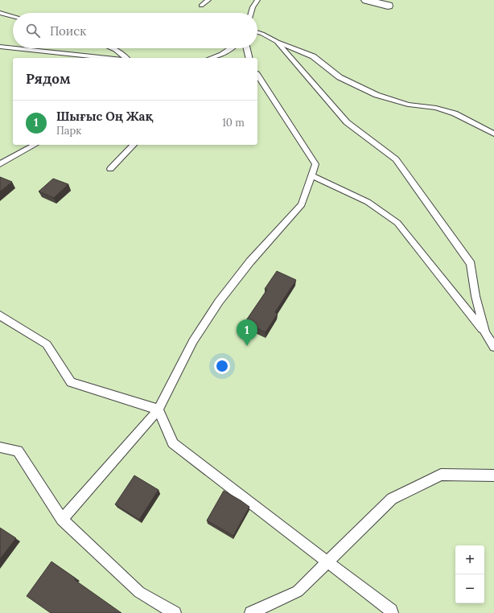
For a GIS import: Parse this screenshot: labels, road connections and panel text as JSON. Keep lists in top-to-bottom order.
{
  "page": {
    "search": "Поиск",
    "heading": "Рядом",
    "list": [
      {
        "mark": "1",
        "name": "Шығыс Оң Жақ",
        "note": "Парк",
        "value": "10 m"
      }
    ],
    "pins": "1",
    "map_buttons": ["+", "−"]
  }
}
